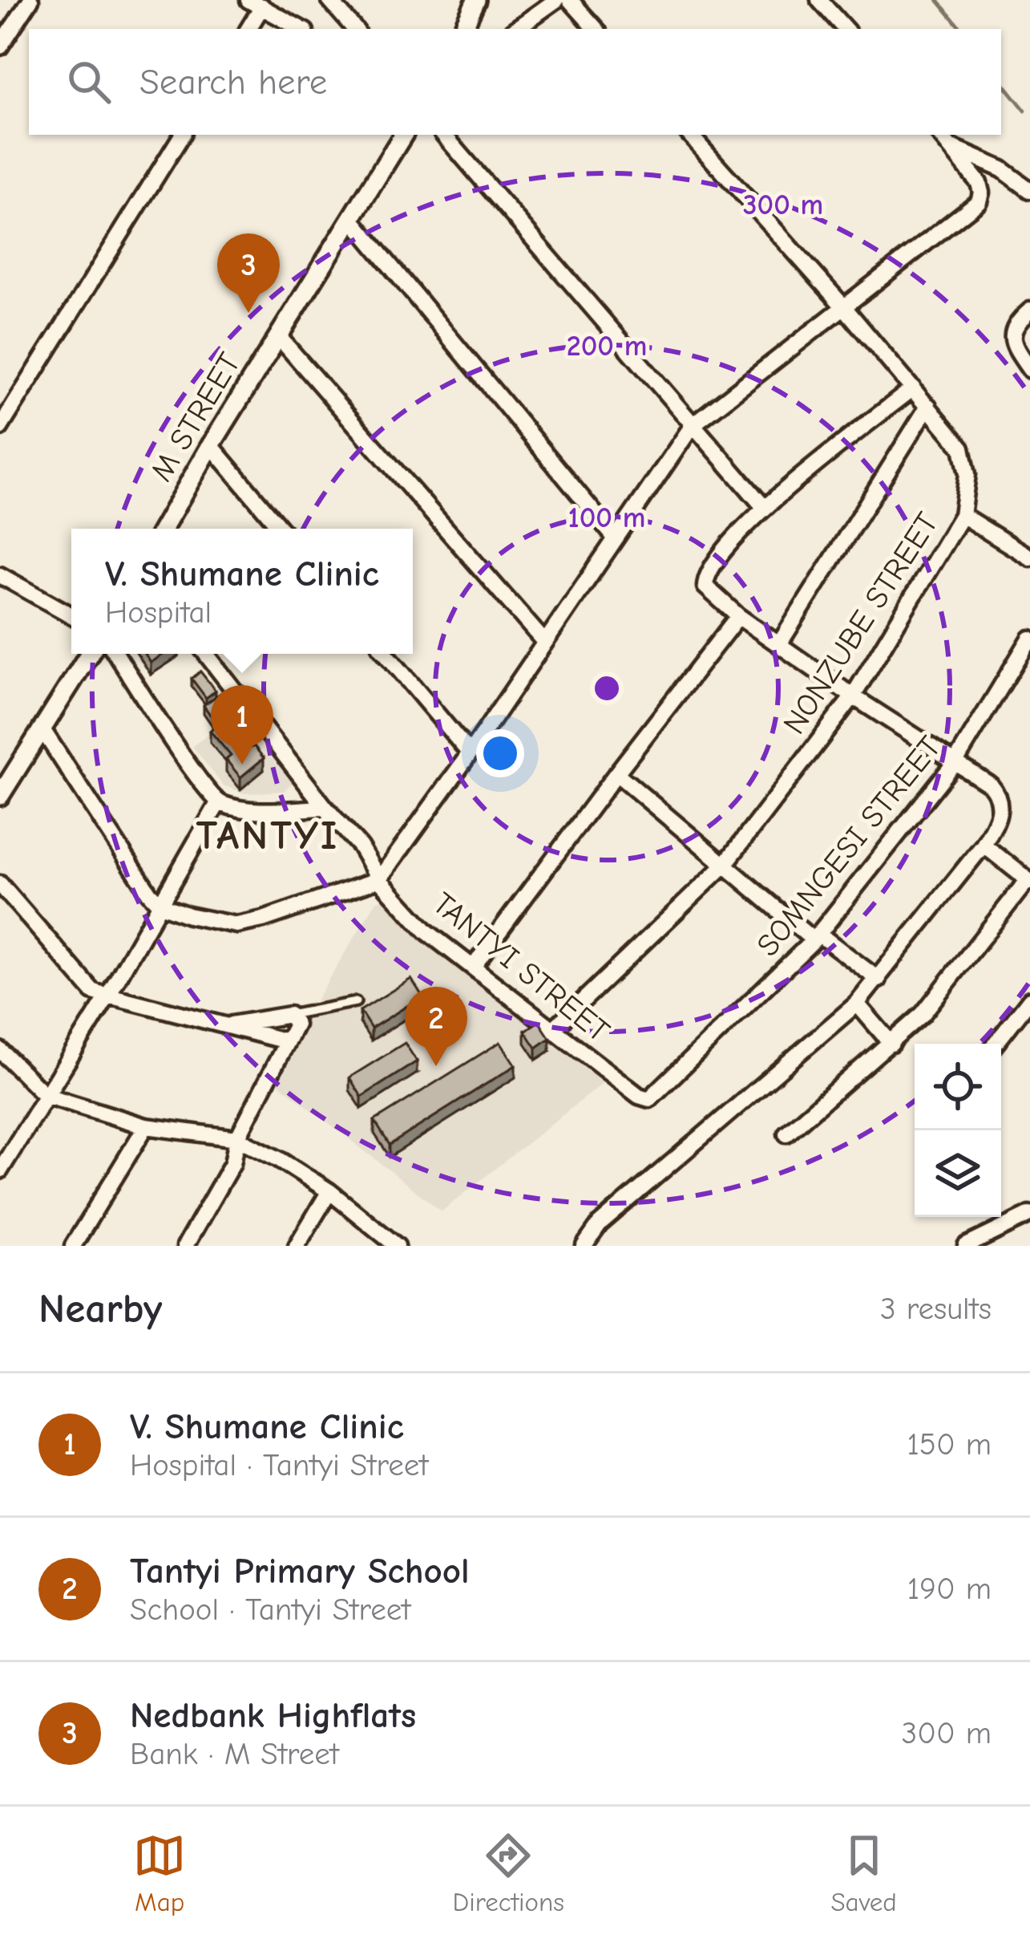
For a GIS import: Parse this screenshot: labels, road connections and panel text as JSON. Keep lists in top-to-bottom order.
{
  "streets": {
    "street": [
      "M STREET",
      "NONZUBE STREET",
      "SOMNGESI STREET",
      "TANTYI STREET"
    ]
  },
  "crossings": [
    ["NONZUBE STREET", "TANTYI STREET"],
    ["SOMNGESI STREET", "TANTYI STREET"]
  ],
  "districts": ["TANTYI"],
  "page": {
    "search": "Search here",
    "pins": ["3", "1", "2"],
    "popup": ["V. Shumane Clinic", "Hospital"],
    "heading": ["Nearby", "3 results"],
    "list": [
      {
        "mark": "1",
        "name": "V. Shumane Clinic",
        "note": "Hospital · Tantyi Street",
        "value": "150 m"
      },
      {
        "mark": "2",
        "name": "Tantyi Primary School",
        "note": "School · Tantyi Street",
        "value": "190 m"
      },
      {
        "mark": "3",
        "name": "Nedbank Highflats",
        "note": "Bank · M Street",
        "value": "300 m"
      }
    ],
    "nav": ["Map", "Directions", "Saved"]
  },
  "rings": ["300 m", "200 m", "100 m"]
}
